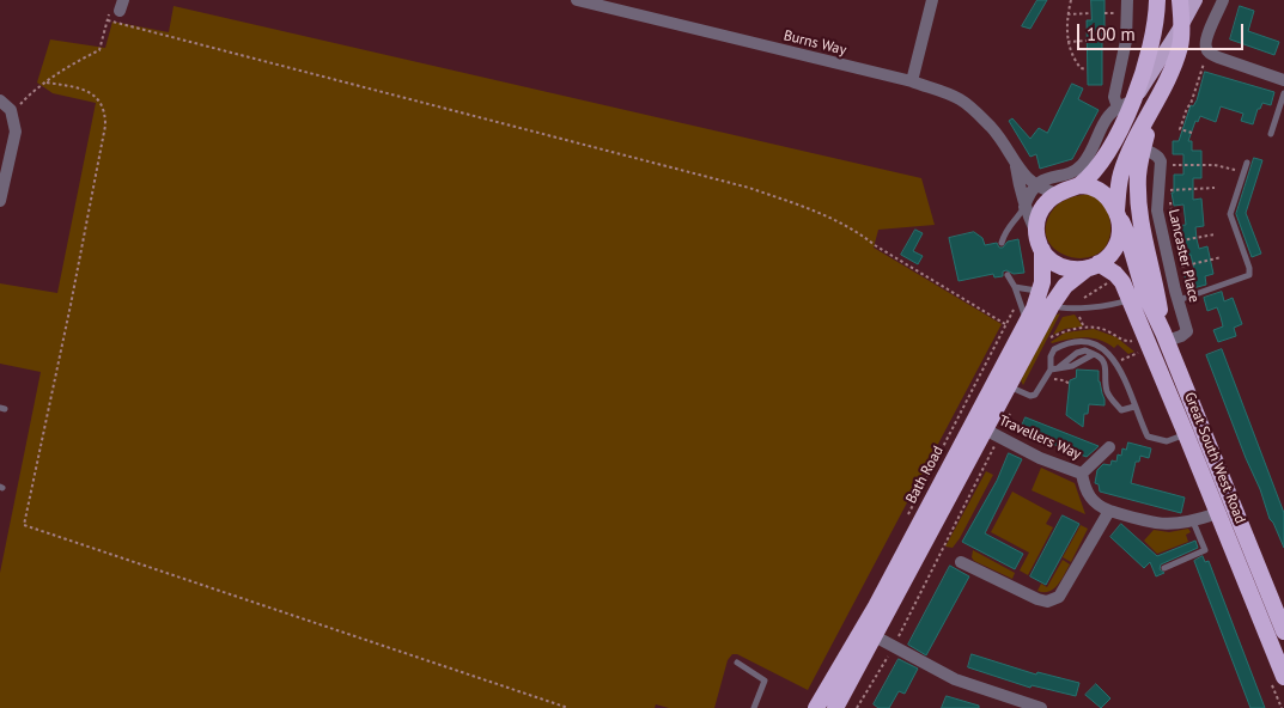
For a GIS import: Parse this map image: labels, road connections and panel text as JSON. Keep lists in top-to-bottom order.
{
  "streets": {
    "highway": ["Great South West Road", "Bath Road"],
    "street": ["Burns Way", "Lancaster Place", "Travellers Way"]
  },
  "crossings": [
    ["Burns Way", "Great South West Road"],
    ["Burns Way", "Bath Road"],
    ["Lancaster Place", "Great South West Road"],
    ["Travellers Way", "Great South West Road"],
    ["Great South West Road", "Bath Road"]
  ],
  "scale_bar": "100 m"
}
